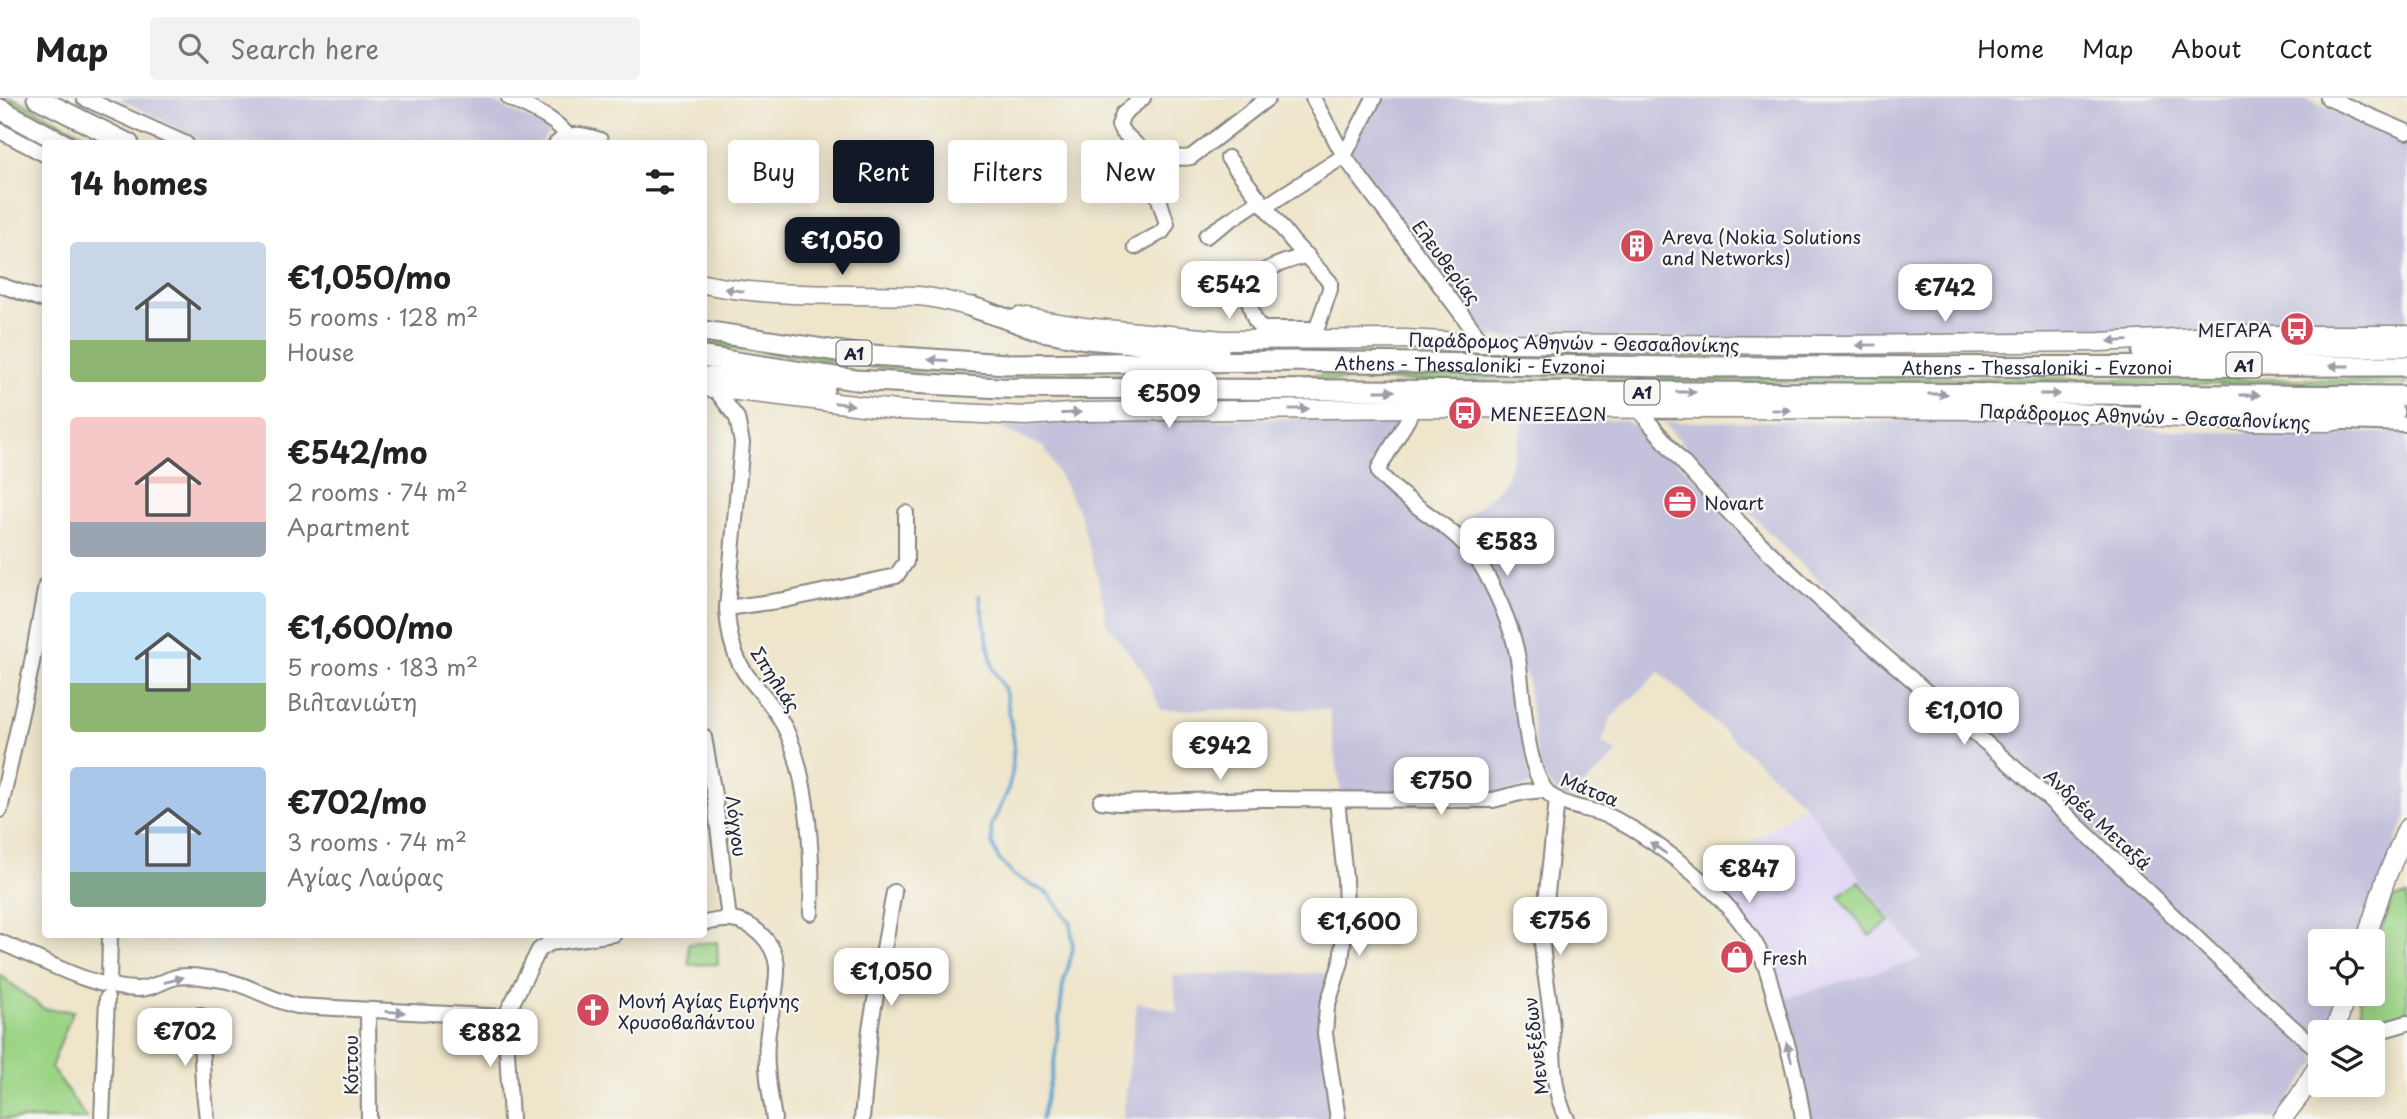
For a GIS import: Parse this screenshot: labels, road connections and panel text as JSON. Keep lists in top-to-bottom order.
{
  "streets": {
    "highway": ["Α1", "Athens - Thessaloniki - Evzonoi"],
    "main road": ["Παράδρομος Αθηνών - Θεσσαλονίκης"],
    "street": [
      "Ελευθερίας",
      "Σπηλιάς",
      "Μάτσα",
      "Ανδρέα Μεταξά",
      "Λόγγου",
      "Μενεξέδων",
      "Κόττου"
    ]
  },
  "crossings": [
    ["Ελευθερίας", "Παράδρομος Αθηνών - Θεσσαλονίκης"],
    ["Παράδρομος Αθηνών - Θεσσαλονίκης", "Σπηλιάς"],
    ["Παράδρομος Αθηνών - Θεσσαλονίκης", "Μάτσα"],
    ["Παράδρομος Αθηνών - Θεσσαλονίκης", "Ανδρέα Μεταξά"],
    ["Μάτσα", "Μενεξέδων"]
  ],
  "one_way": ["Μάτσα"],
  "places": {
    "building": ["Areva (Nokia Solutions and Networks)"],
    "bus stop": ["ΜΕΓΑΡΑ", "ΜΕΝΕΞΕΔΩΝ"],
    "office": ["Novart"],
    "shop": ["Fresh"],
    "church": ["Μονή Αγίας Ειρήνης Χρυσοβαλάντου"]
  },
  "page": {
    "header": "Map",
    "search": "Search here",
    "nav": [
      "Home",
      "Map",
      "About",
      "Contact"
    ],
    "chip": [
      "Buy",
      "Rent",
      "Filters",
      "New"
    ],
    "heading": "14 homes",
    "price": [
      "€1,050",
      "€542",
      "€742",
      "€509",
      "€583",
      "€1,010",
      "€942",
      "€750",
      "€847",
      "€756",
      "€1,600",
      "€1,050",
      "€702",
      "€882"
    ],
    "list": [
      {
        "name": "€1,050/mo",
        "note": "5 rooms · 128 m² · House"
      },
      {
        "name": "€542/mo",
        "note": "2 rooms · 74 m² · Apartment"
      },
      {
        "name": "€1,600/mo",
        "note": "5 rooms · 183 m² · Βιλτανιώτη"
      },
      {
        "name": "€702/mo",
        "note": "3 rooms · 74 m² · Αγίας Λαύρας"
      }
    ]
  }
}
